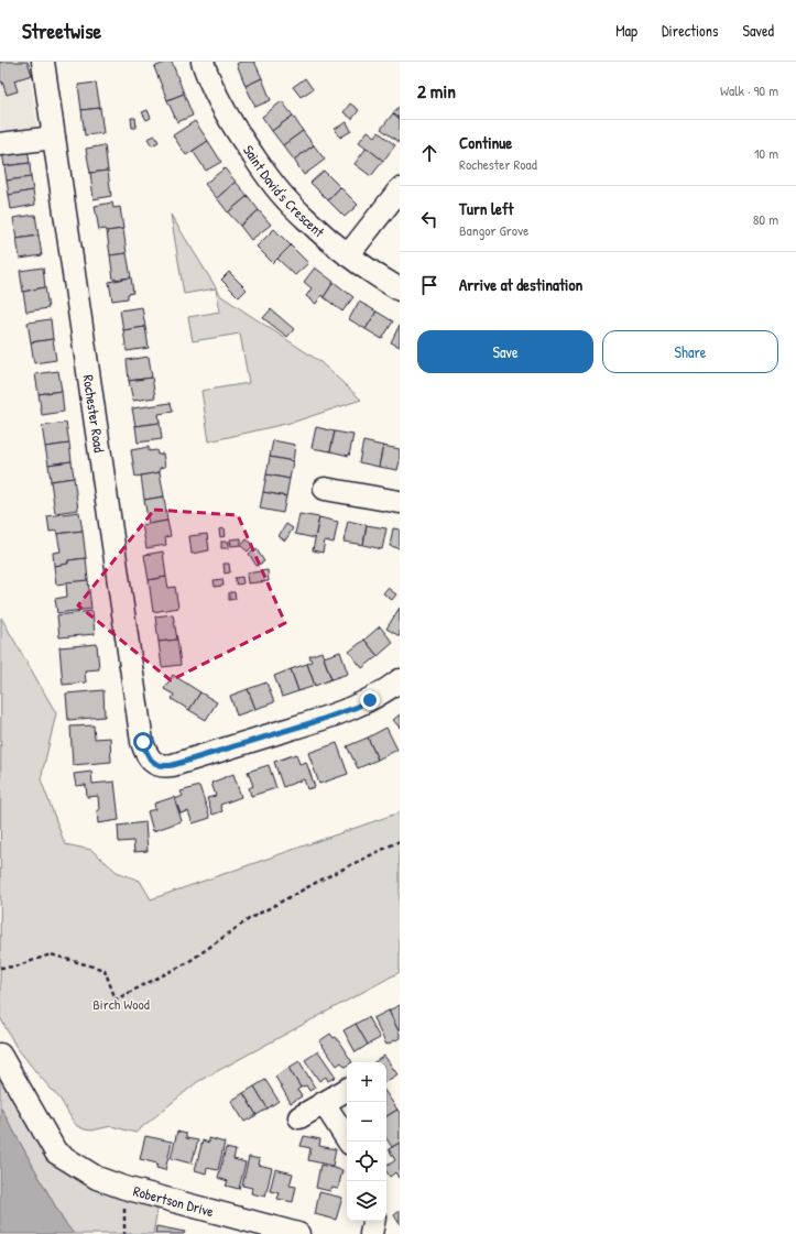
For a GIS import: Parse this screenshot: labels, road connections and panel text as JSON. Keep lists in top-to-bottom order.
{
  "streets": {
    "street": ["Saint David's Crescent", "Rochester Road", "Robertson Drive"]
  },
  "parks": ["Birch Wood"],
  "page": {
    "header": "Streetwise",
    "nav": ["Map", "Directions", "Saved"],
    "heading": ["2 min", "Walk · 90 m"],
    "list": [
      ["Continue", "Rochester Road", "10 m"],
      ["Turn left", "Bangor Grove", "80 m"],
      "Arrive at destination"
    ],
    "buttons": ["Save", "Share"],
    "map_buttons": ["+", "−"]
  }
}
